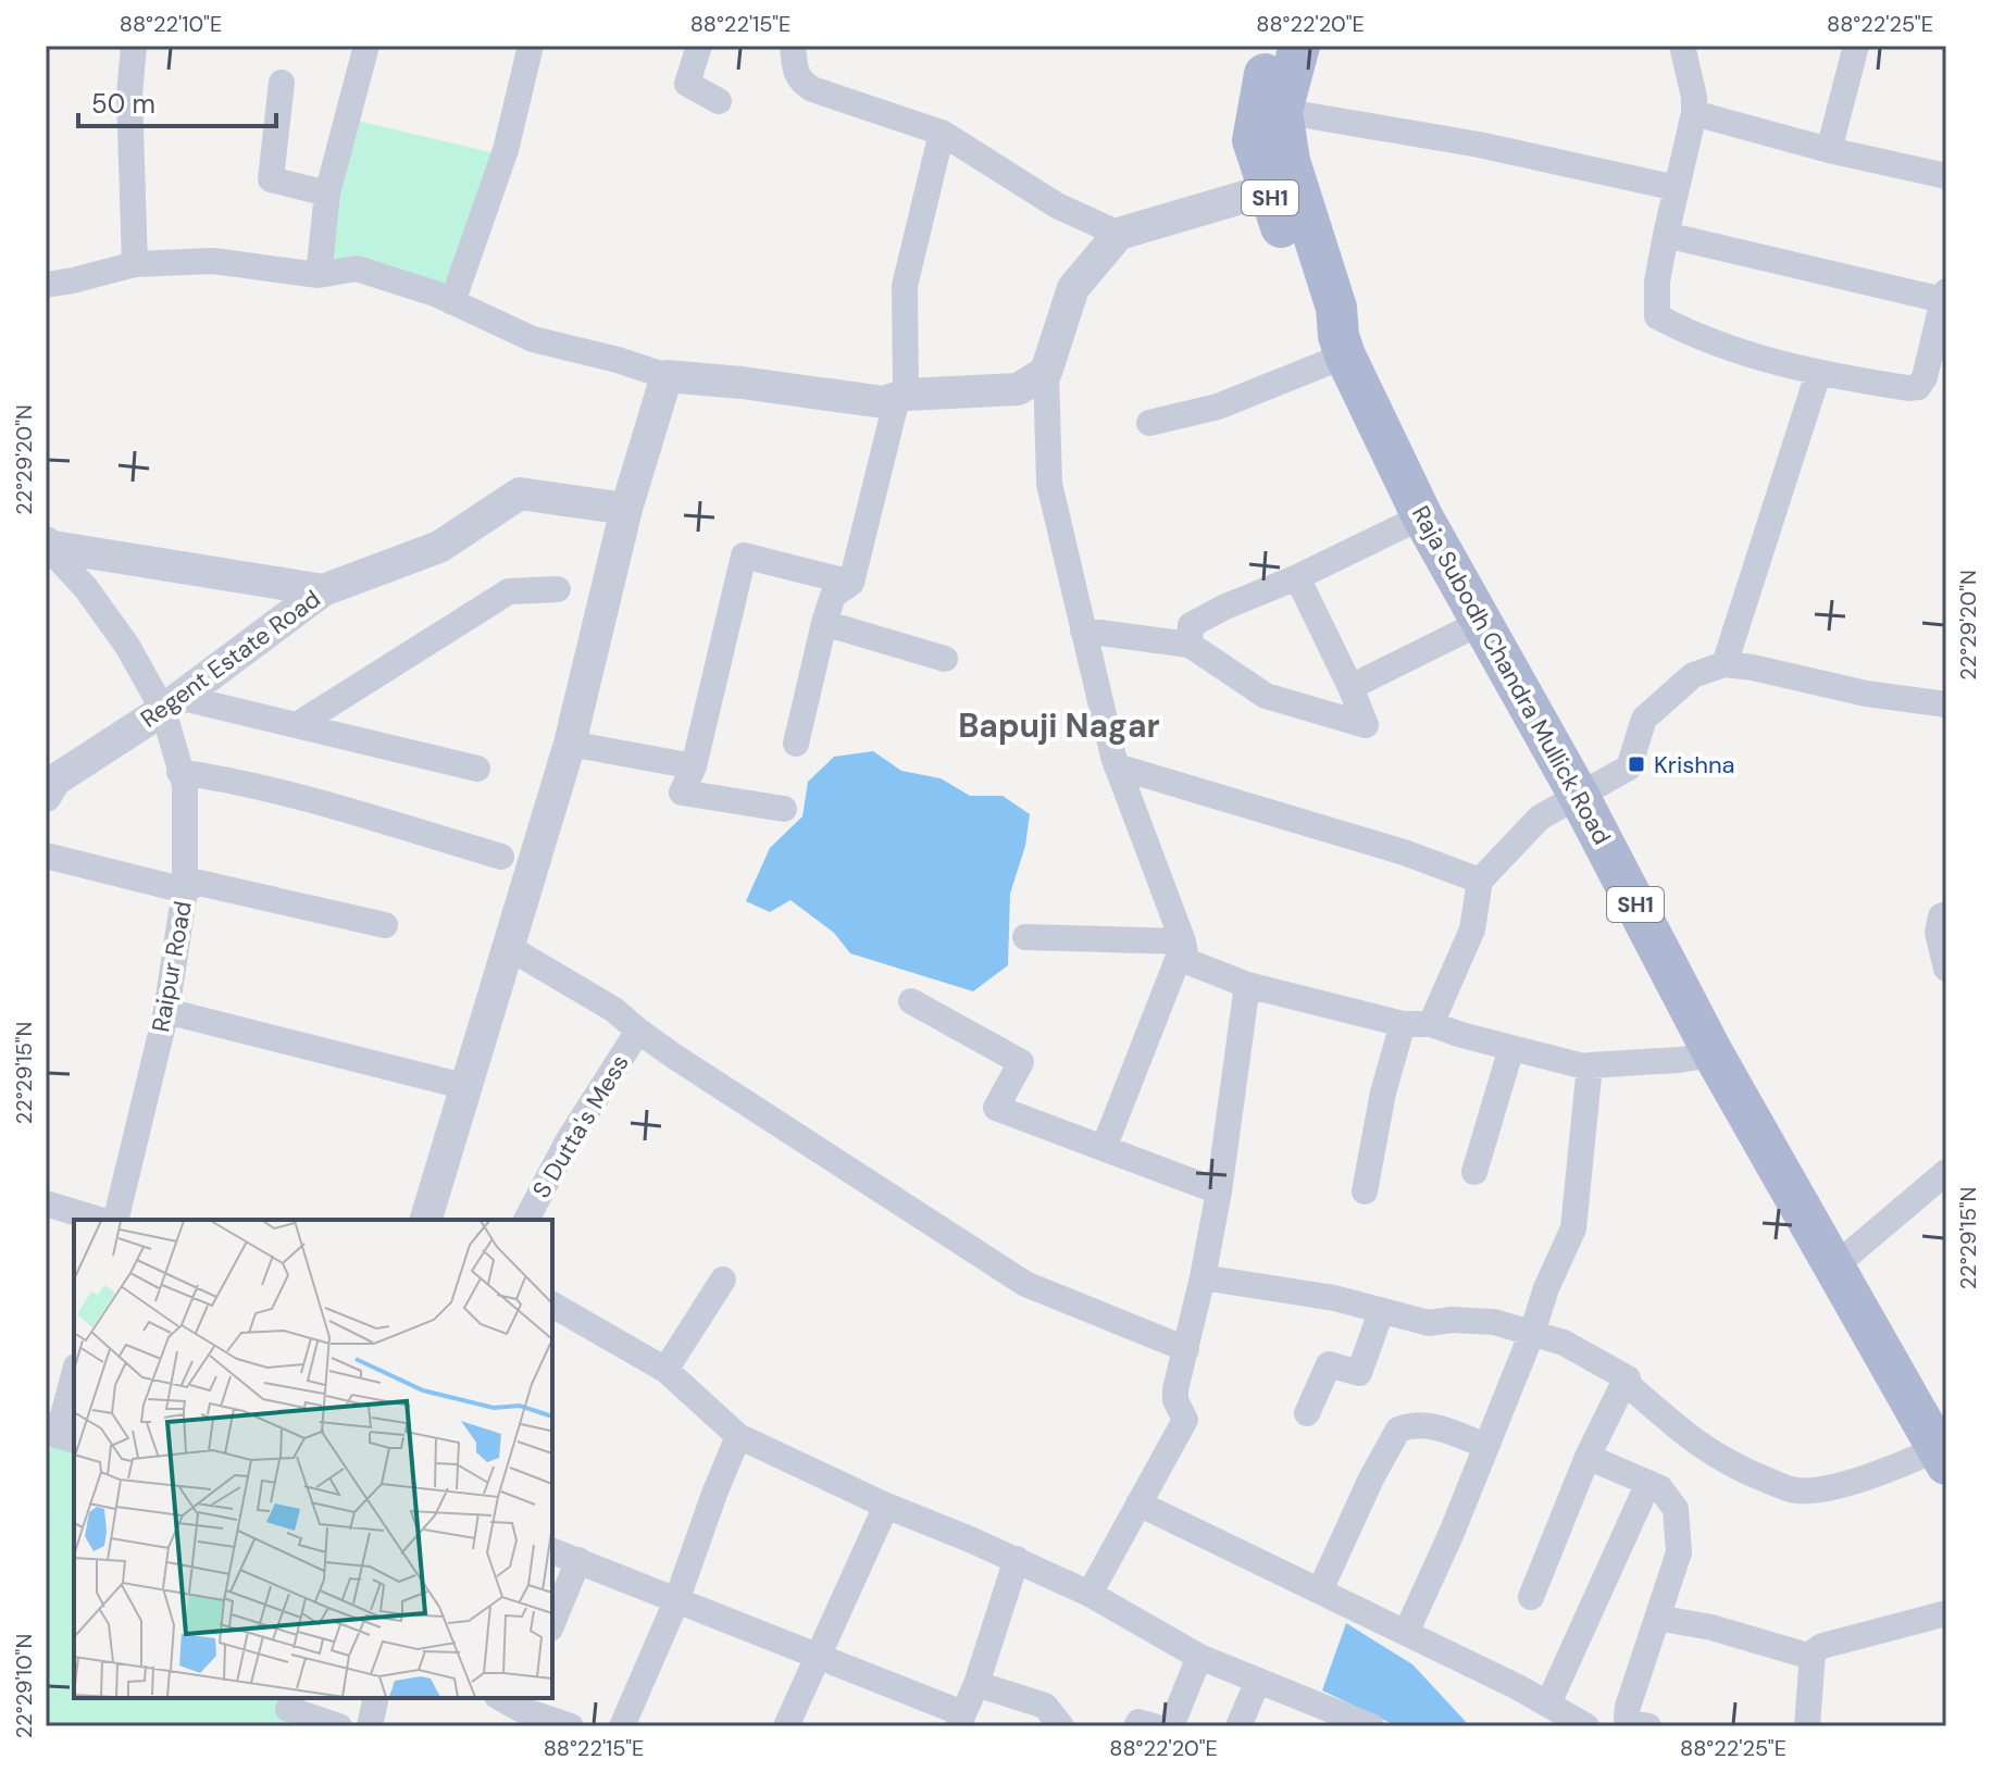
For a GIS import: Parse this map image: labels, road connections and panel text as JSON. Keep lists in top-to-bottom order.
{
  "streets": {
    "main road": ["SH1", "Raja Subodh Chandra Mullick Road"],
    "street": ["Regent Estate Road", "Raipur Road", "S Dutta's Mess"]
  },
  "crossings": [
    ["Regent Estate Road", "Raipur Road"]
  ],
  "districts": ["Bapuji Nagar"],
  "places": {
    "transit": ["Krishna"]
  },
  "scale_bar": "50 m",
  "coordinates": [
    "88°22'10\"E",
    "88°22'15\"E",
    "88°22'20\"E",
    "88°22'25\"E",
    "22°29'20\"N",
    "22°29'15\"N",
    "22°29'10\"N"
  ]
}
